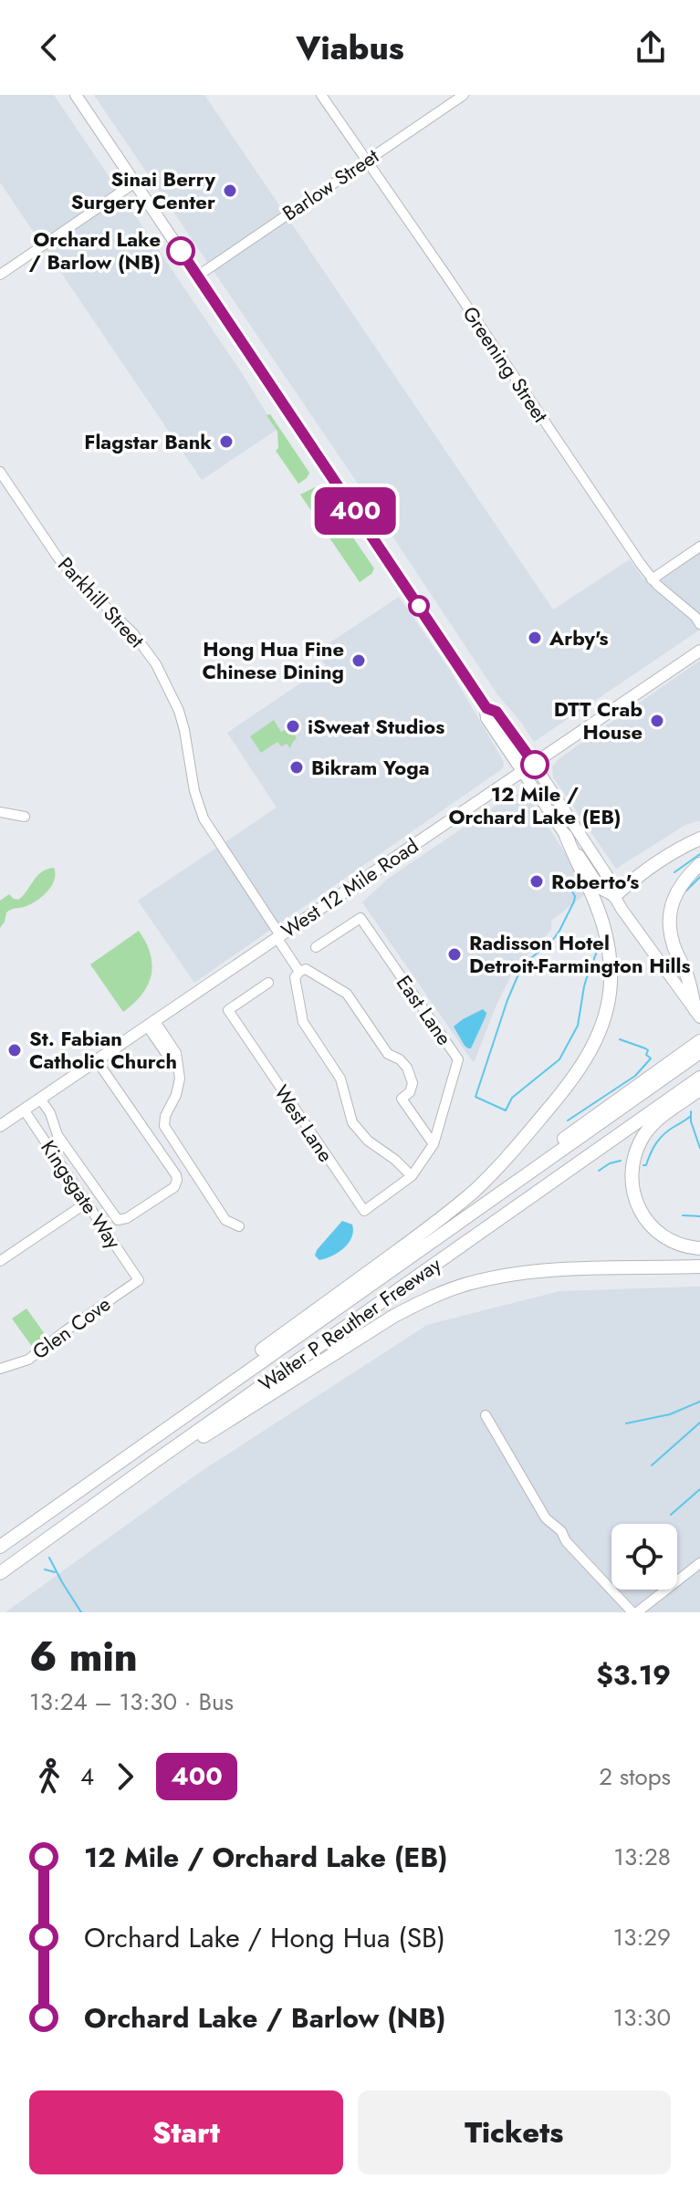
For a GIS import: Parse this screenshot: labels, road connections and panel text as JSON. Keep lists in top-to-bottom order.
{
  "streets": {
    "highway": ["Walter P Reuther Freeway"],
    "main road": ["West 12 Mile Road"],
    "street": [
      "Barlow Street",
      "Greening Street",
      "Parkhill Street",
      "East Lane",
      "West Lane",
      "Kingsgate Way",
      "Glen Cove"
    ]
  },
  "crossings": [
    ["Barlow Street", "Greening Street"],
    ["Parkhill Street", "West 12 Mile Road"],
    ["West 12 Mile Road", "Kingsgate Way"],
    ["East Lane", "West Lane"],
    ["Kingsgate Way", "Glen Cove"]
  ],
  "places": [
    "Sinai Berry Surgery Center",
    "Orchard Lake / Barlow (NB)",
    "Flagstar Bank",
    "Arby's",
    "Hong Hua Fine Chinese Dining",
    "DTT Crab House",
    "iSweat Studios",
    "12 Mile / Orchard Lake (EB)",
    "Bikram Yoga",
    "Roberto's",
    "Radisson Hotel Detroit-Farmington Hills",
    "St. Fabian Catholic Church"
  ],
  "lines": ["bus line 400"],
  "page": {
    "header": "Viabus",
    "on_map": "400",
    "heading": ["6 min", "13:24 – 13:30 · Bus", "$3.19"],
    "legs": ["4", "400", "2 stops"],
    "list": [
      {
        "name": "12 Mile / Orchard Lake (EB)",
        "value": "13:28"
      },
      {
        "name": "Orchard Lake / Hong Hua (SB)",
        "value": "13:29"
      },
      {
        "name": "Orchard Lake / Barlow (NB)",
        "value": "13:30"
      }
    ],
    "buttons": ["Start", "Tickets"]
  }
}
